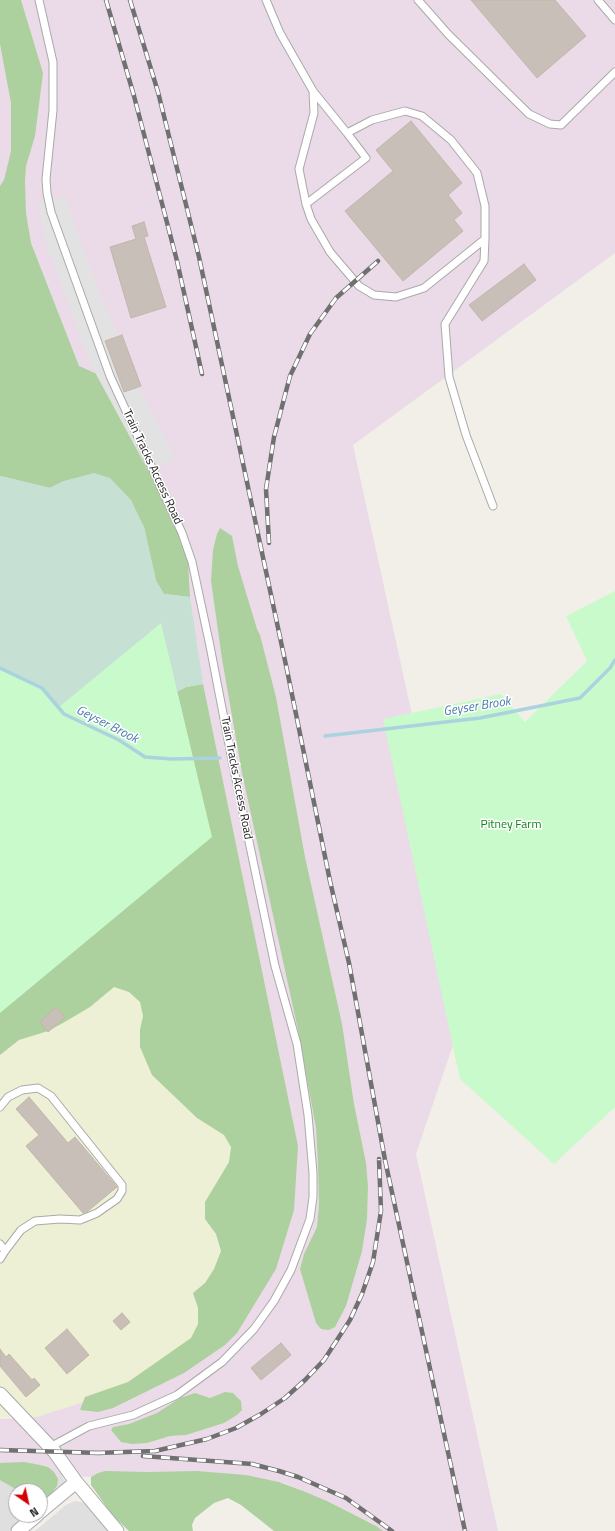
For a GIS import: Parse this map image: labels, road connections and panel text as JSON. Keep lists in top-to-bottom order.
{
  "streets": {
    "lane": ["Train Tracks Access Road"]
  },
  "water": ["Geyser Brook"],
  "parks": ["Pitney Farm"],
  "north": "bottom right"
}
